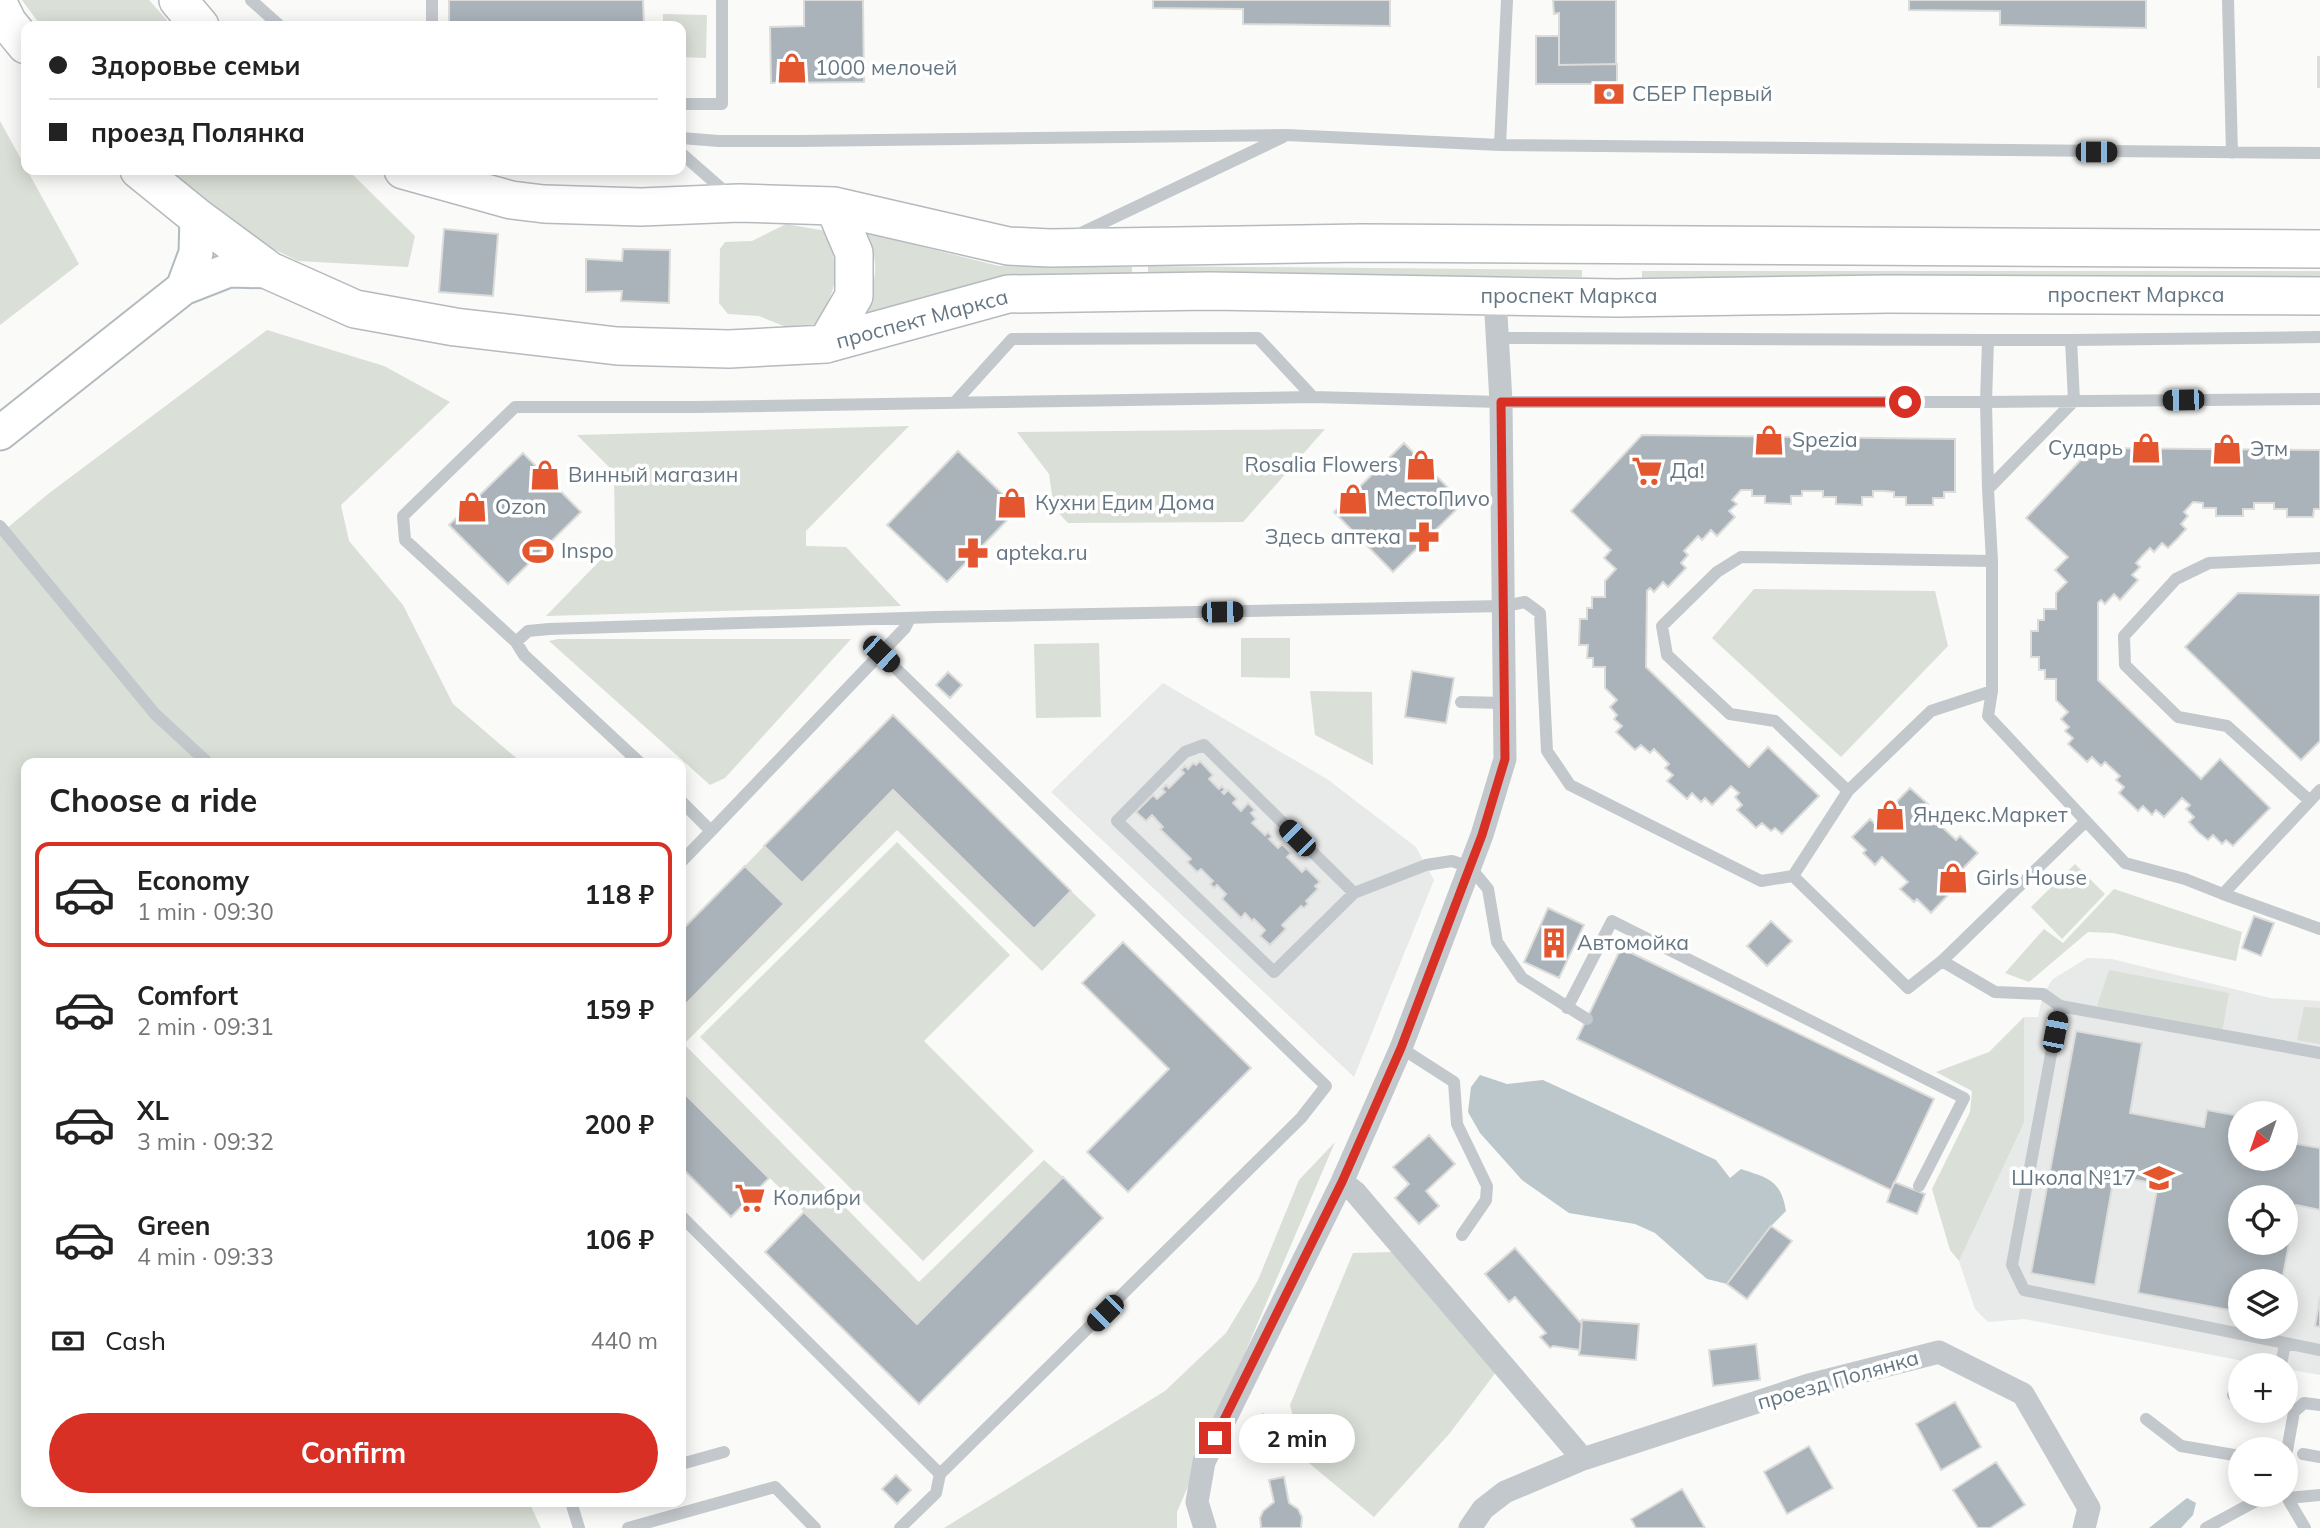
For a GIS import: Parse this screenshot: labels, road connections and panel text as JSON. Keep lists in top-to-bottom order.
{
  "streets": {
    "main road": ["проспект Маркса"],
    "street": ["проезд Полянка"]
  },
  "places": {
    "shop": [
      "1000 мелочей",
      "Spezia",
      "Сударь",
      "Этм",
      "Rosalia Flowers",
      "Винный магазин",
      "МестоПиvо",
      "Кухни Едим Дома",
      "Ozon",
      "Яндекс.Маркет",
      "Girls House"
    ],
    "bank": ["СБЕР Первый"],
    "supermarket": ["Да!", "Колибри"],
    "pharmacy": ["Здесь аптека", "apteka.ru"],
    "sports": ["Inspo"],
    "building": ["Автомойка"],
    "school or university": ["Школа №17"]
  },
  "north": "bottom left",
  "page": {
    "banner": ["Здоровье семьи", "проезд Полянка"],
    "heading": "Choose a ride",
    "list": [
      {
        "name": "Economy",
        "note": "1 min · 09:30",
        "value": "118 ₽"
      },
      {
        "name": "Comfort",
        "note": "2 min · 09:31",
        "value": "159 ₽"
      },
      {
        "name": "XL",
        "note": "3 min · 09:32",
        "value": "200 ₽"
      },
      {
        "name": "Green",
        "note": "4 min · 09:33",
        "value": "106 ₽"
      }
    ],
    "map_buttons": ["+", "−"],
    "pay": ["Cash", "440 m"],
    "buttons": "Confirm",
    "bubble": "2 min"
  }
}
